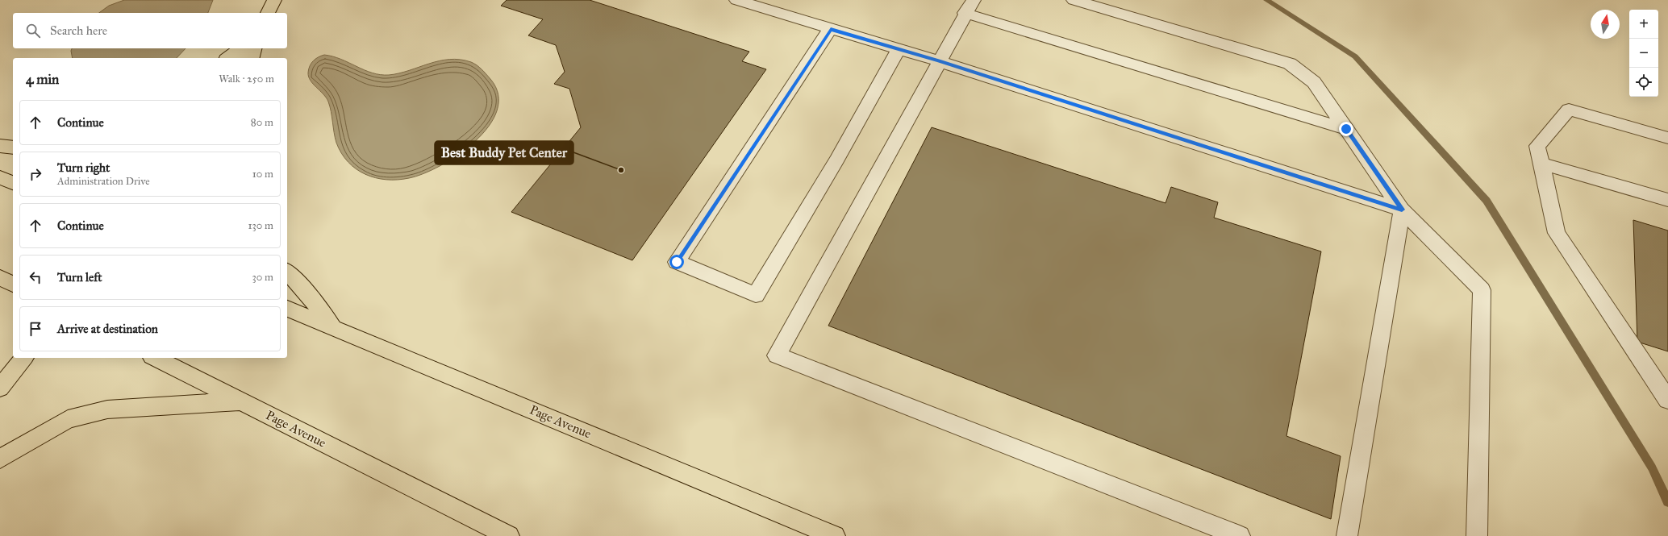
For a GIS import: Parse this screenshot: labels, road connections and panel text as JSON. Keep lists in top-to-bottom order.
{
  "streets": {
    "main road": ["Page Avenue"]
  },
  "places": ["Best Buddy Pet Center"],
  "north": "top",
  "page": {
    "map_buttons": ["+", "−"],
    "search": "Search here",
    "heading": ["4 min", "Walk · 250 m"],
    "list": [
      ["Continue", "80 m"],
      ["Turn right", "Administration Drive", "10 m"],
      ["Continue", "130 m"],
      ["Turn left", "30 m"],
      "Arrive at destination"
    ]
  }
}
